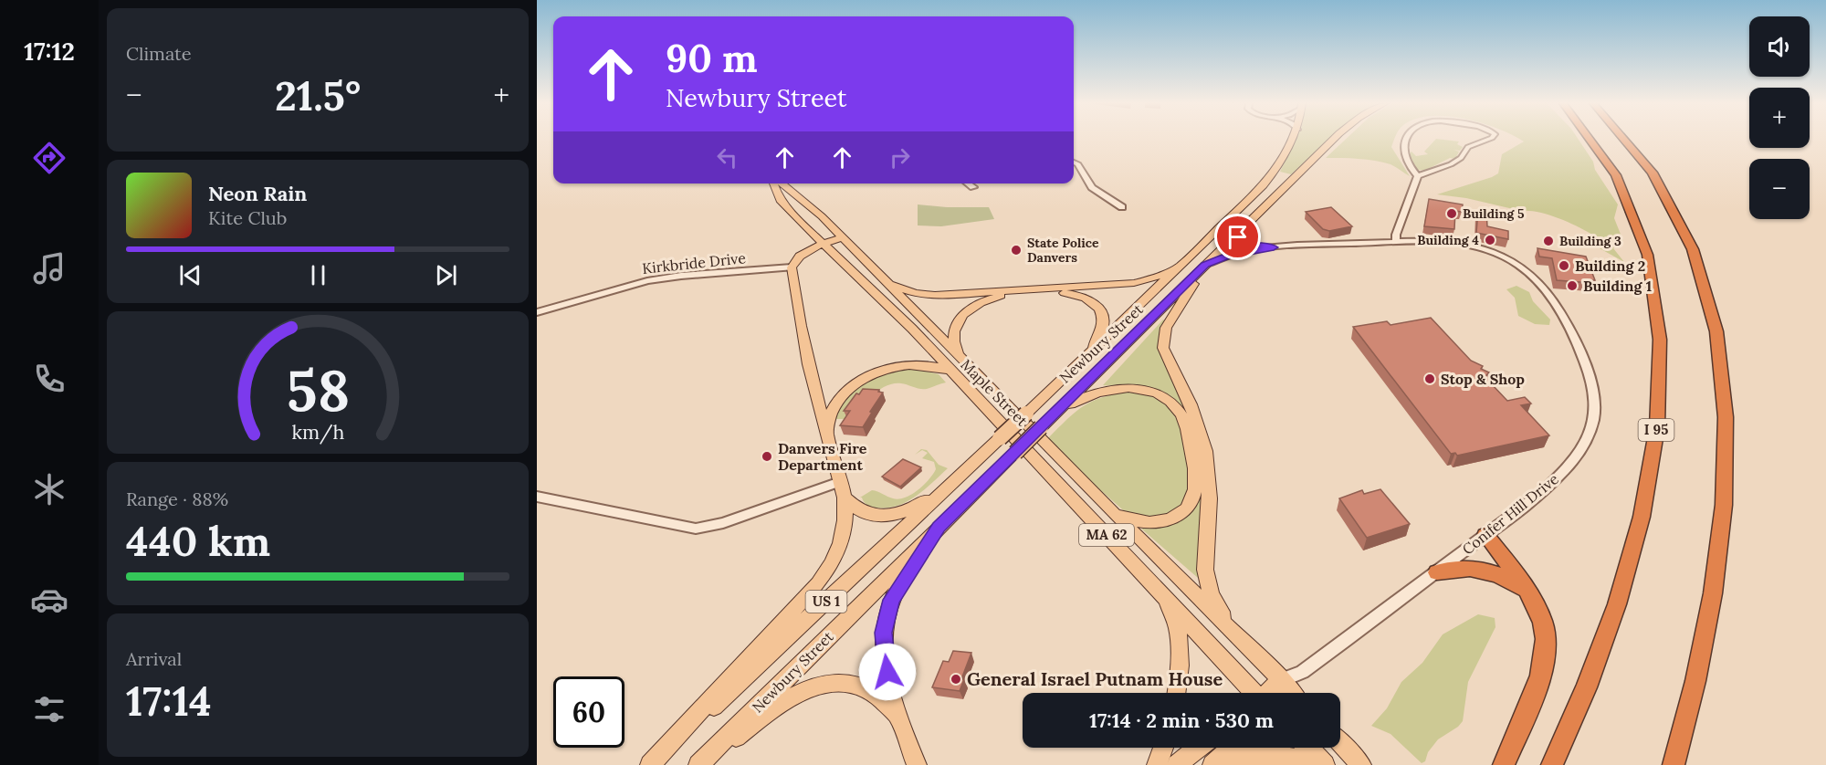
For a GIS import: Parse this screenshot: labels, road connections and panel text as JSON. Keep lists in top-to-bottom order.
{
  "streets": {
    "highway": ["I 95"],
    "main road": [
      "Newbury Street",
      "Maple Street",
      "MA 62",
      "US 1"
    ],
    "street": ["Kirkbride Drive", "Conifer Hill Drive"]
  },
  "crossings": [
    ["Newbury Street", "Conifer Hill Drive"]
  ],
  "places": [
    "Building 5",
    "Building 4",
    "Building 3",
    "State Police Danvers",
    "Building 2",
    "Building 1",
    "Stop & Shop",
    "Danvers Fire Department",
    "General Israel Putnam House"
  ],
  "page": {
    "tabs": "17:12",
    "tile": [
      "Climate",
      ["Range · 88%", "440 km"],
      ["Arrival", "17:14"]
    ],
    "map_buttons": ["+", "−"],
    "turn": ["90 m", "Newbury Street"],
    "heat": ["−", "21.5°", "+"],
    "song": ["Neon Rain", "Kite Club"],
    "limit": "60",
    "trip": "17:14 · 2 min · 530 m",
    "gauge": ["58", "km/h"]
  }
}
